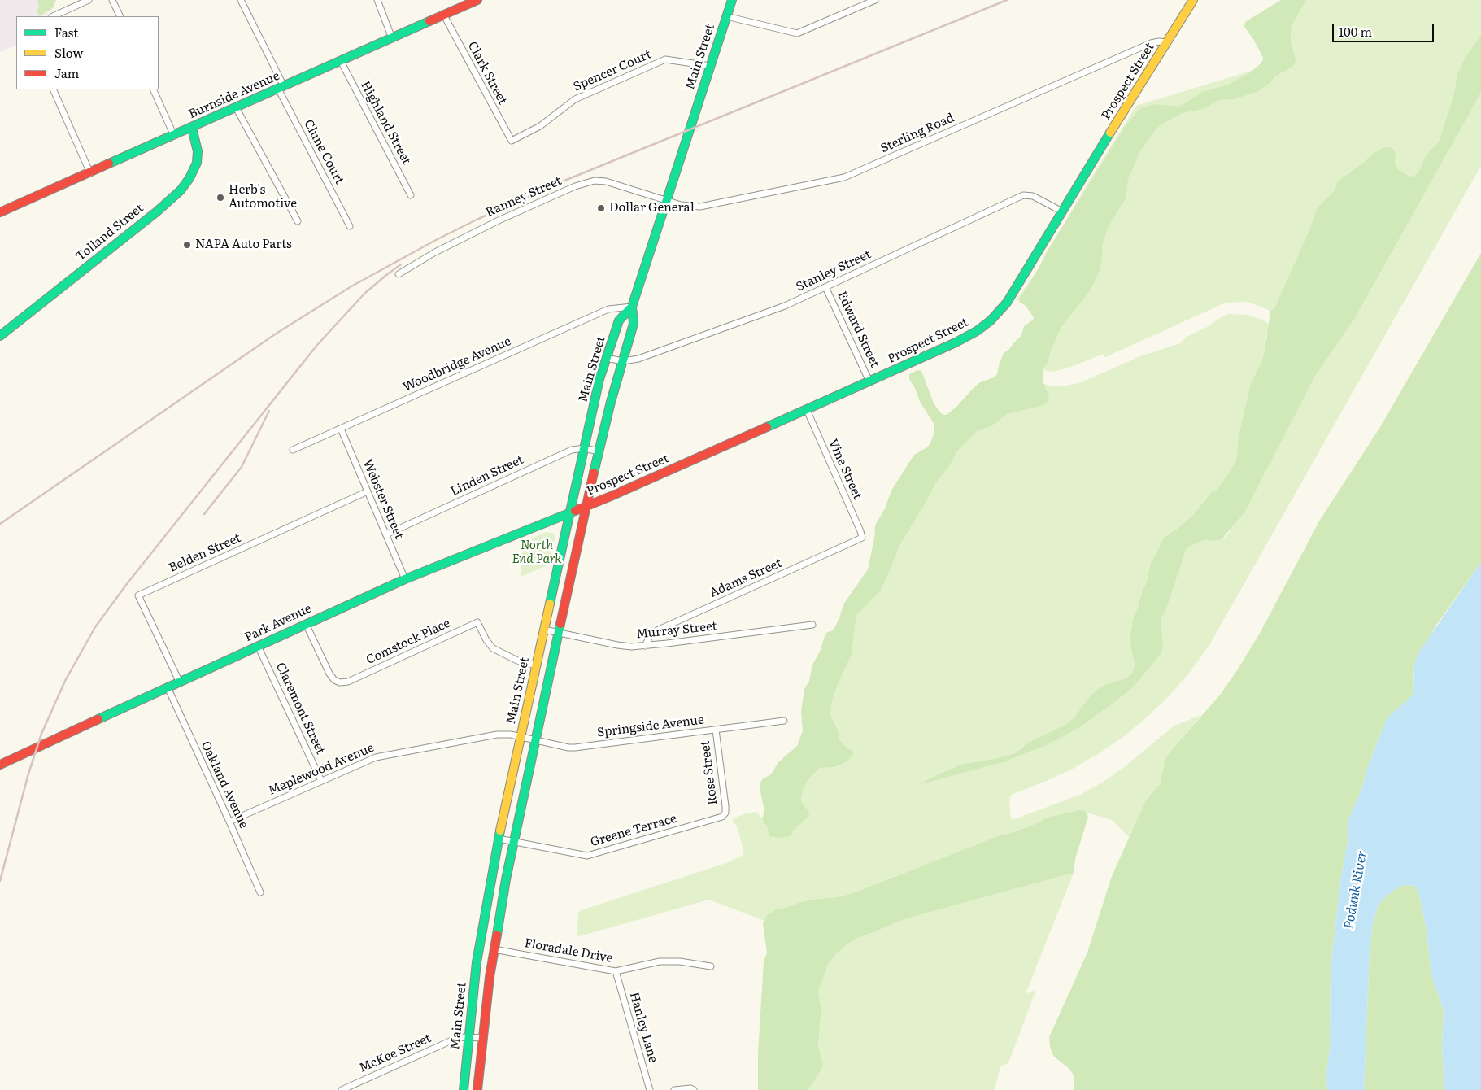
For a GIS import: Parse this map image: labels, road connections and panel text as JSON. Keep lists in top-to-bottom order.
{
  "streets": {
    "main road": [
      "Main Street",
      "Prospect Street",
      "Burnside Avenue",
      "Tolland Street",
      "Park Avenue"
    ],
    "street": [
      "Spencer Court",
      "Clark Street",
      "Highland Street",
      "Sterling Road",
      "Clune Court",
      "Ranney Street",
      "Stanley Street",
      "Edward Street",
      "Woodbridge Avenue",
      "Vine Street",
      "Linden Street",
      "Webster Street",
      "Belden Street",
      "Adams Street",
      "Murray Street",
      "Comstock Place",
      "Claremont Street",
      "Springside Avenue",
      "Maplewood Avenue",
      "Rose Street",
      "Oakland Avenue",
      "Greene Terrace",
      "Floradale Drive",
      "Hanley Lane",
      "McKee Street"
    ]
  },
  "crossings": [
    ["Main Street", "Spencer Court"],
    ["Main Street", "Prospect Street"],
    ["Main Street", "Sterling Road"],
    ["Main Street", "Ranney Street"],
    ["Main Street", "Stanley Street"],
    ["Main Street", "Woodbridge Avenue"],
    ["Main Street", "Linden Street"],
    ["Main Street", "Park Avenue"],
    ["Main Street", "Murray Street"],
    ["Main Street", "Comstock Place"],
    ["Main Street", "Springside Avenue"],
    ["Main Street", "Maplewood Avenue"],
    ["Main Street", "Greene Terrace"],
    ["Main Street", "Floradale Drive"],
    ["Main Street", "McKee Street"],
    ["Spencer Court", "Clark Street"],
    ["Clark Street", "Burnside Avenue"],
    ["Prospect Street", "Sterling Road"],
    ["Prospect Street", "Stanley Street"],
    ["Prospect Street", "Edward Street"],
    ["Prospect Street", "Vine Street"],
    ["Prospect Street", "Park Avenue"],
    ["Burnside Avenue", "Highland Street"],
    ["Burnside Avenue", "Clune Court"],
    ["Burnside Avenue", "Tolland Street"],
    ["Sterling Road", "Ranney Street"],
    ["Stanley Street", "Edward Street"],
    ["Woodbridge Avenue", "Webster Street"],
    ["Vine Street", "Adams Street"],
    ["Linden Street", "Webster Street"],
    ["Webster Street", "Belden Street"],
    ["Webster Street", "Park Avenue"],
    ["Belden Street", "Park Avenue"],
    ["Adams Street", "Murray Street"],
    ["Park Avenue", "Comstock Place"],
    ["Park Avenue", "Claremont Street"],
    ["Park Avenue", "Oakland Avenue"],
    ["Claremont Street", "Maplewood Avenue"],
    ["Springside Avenue", "Maplewood Avenue"],
    ["Springside Avenue", "Rose Street"],
    ["Maplewood Avenue", "Oakland Avenue"],
    ["Rose Street", "Greene Terrace"],
    ["Floradale Drive", "Hanley Lane"]
  ],
  "water": ["Podunk River"],
  "parks": ["North End Park"],
  "places": ["Herb's Automotive", "Dollar General", "NAPA Auto Parts"],
  "legend": ["Fast", "Slow", "Jam"],
  "scale_bar": "100 m"
}
